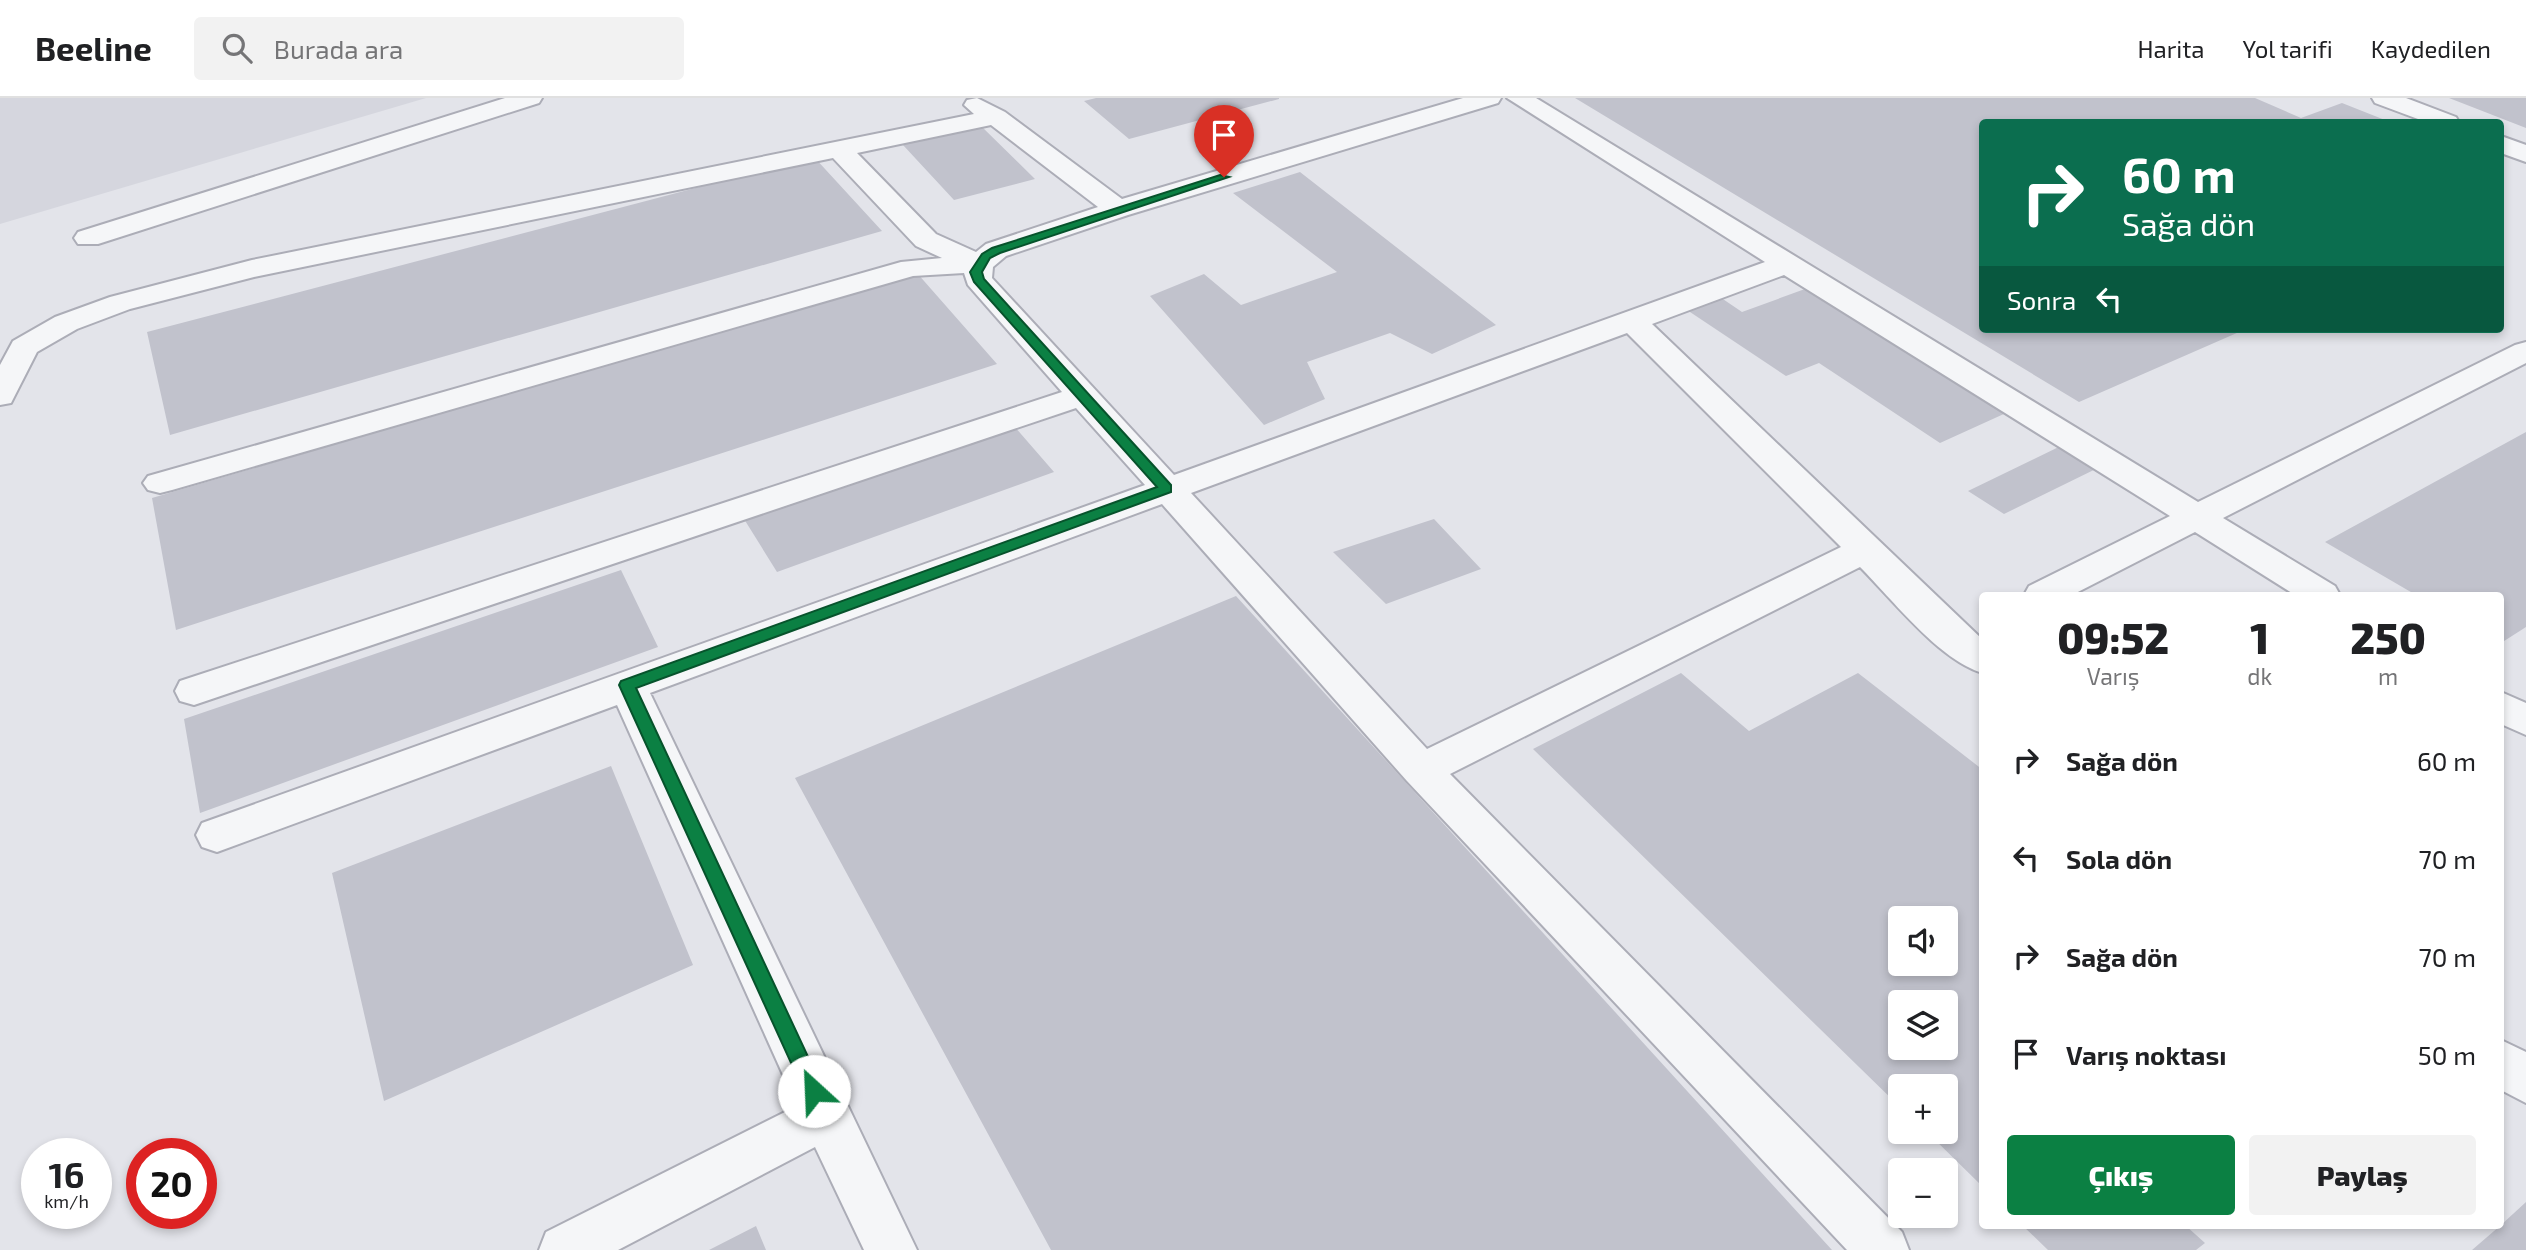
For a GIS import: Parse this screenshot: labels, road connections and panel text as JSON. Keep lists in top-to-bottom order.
{
  "page": {
    "header": "Beeline",
    "search": "Burada ara",
    "nav": ["Harita", "Yol tarifi", "Kaydedilen"],
    "turn": ["60 m", "Sağa dön"],
    "then": "Sonra",
    "eta": [
      "09:52",
      "Varış",
      "1",
      "dk",
      "250",
      "m"
    ],
    "list": [
      {
        "name": "Sağa dön",
        "value": "60 m"
      },
      {
        "name": "Sola dön",
        "value": "70 m"
      },
      {
        "name": "Sağa dön",
        "value": "70 m"
      },
      {
        "name": "Varış noktası",
        "value": "50 m"
      }
    ],
    "map_buttons": ["+", "−"],
    "buttons": ["Çıkış", "Paylaş"],
    "speed": "16 km/h",
    "limit": "20"
  }
}
